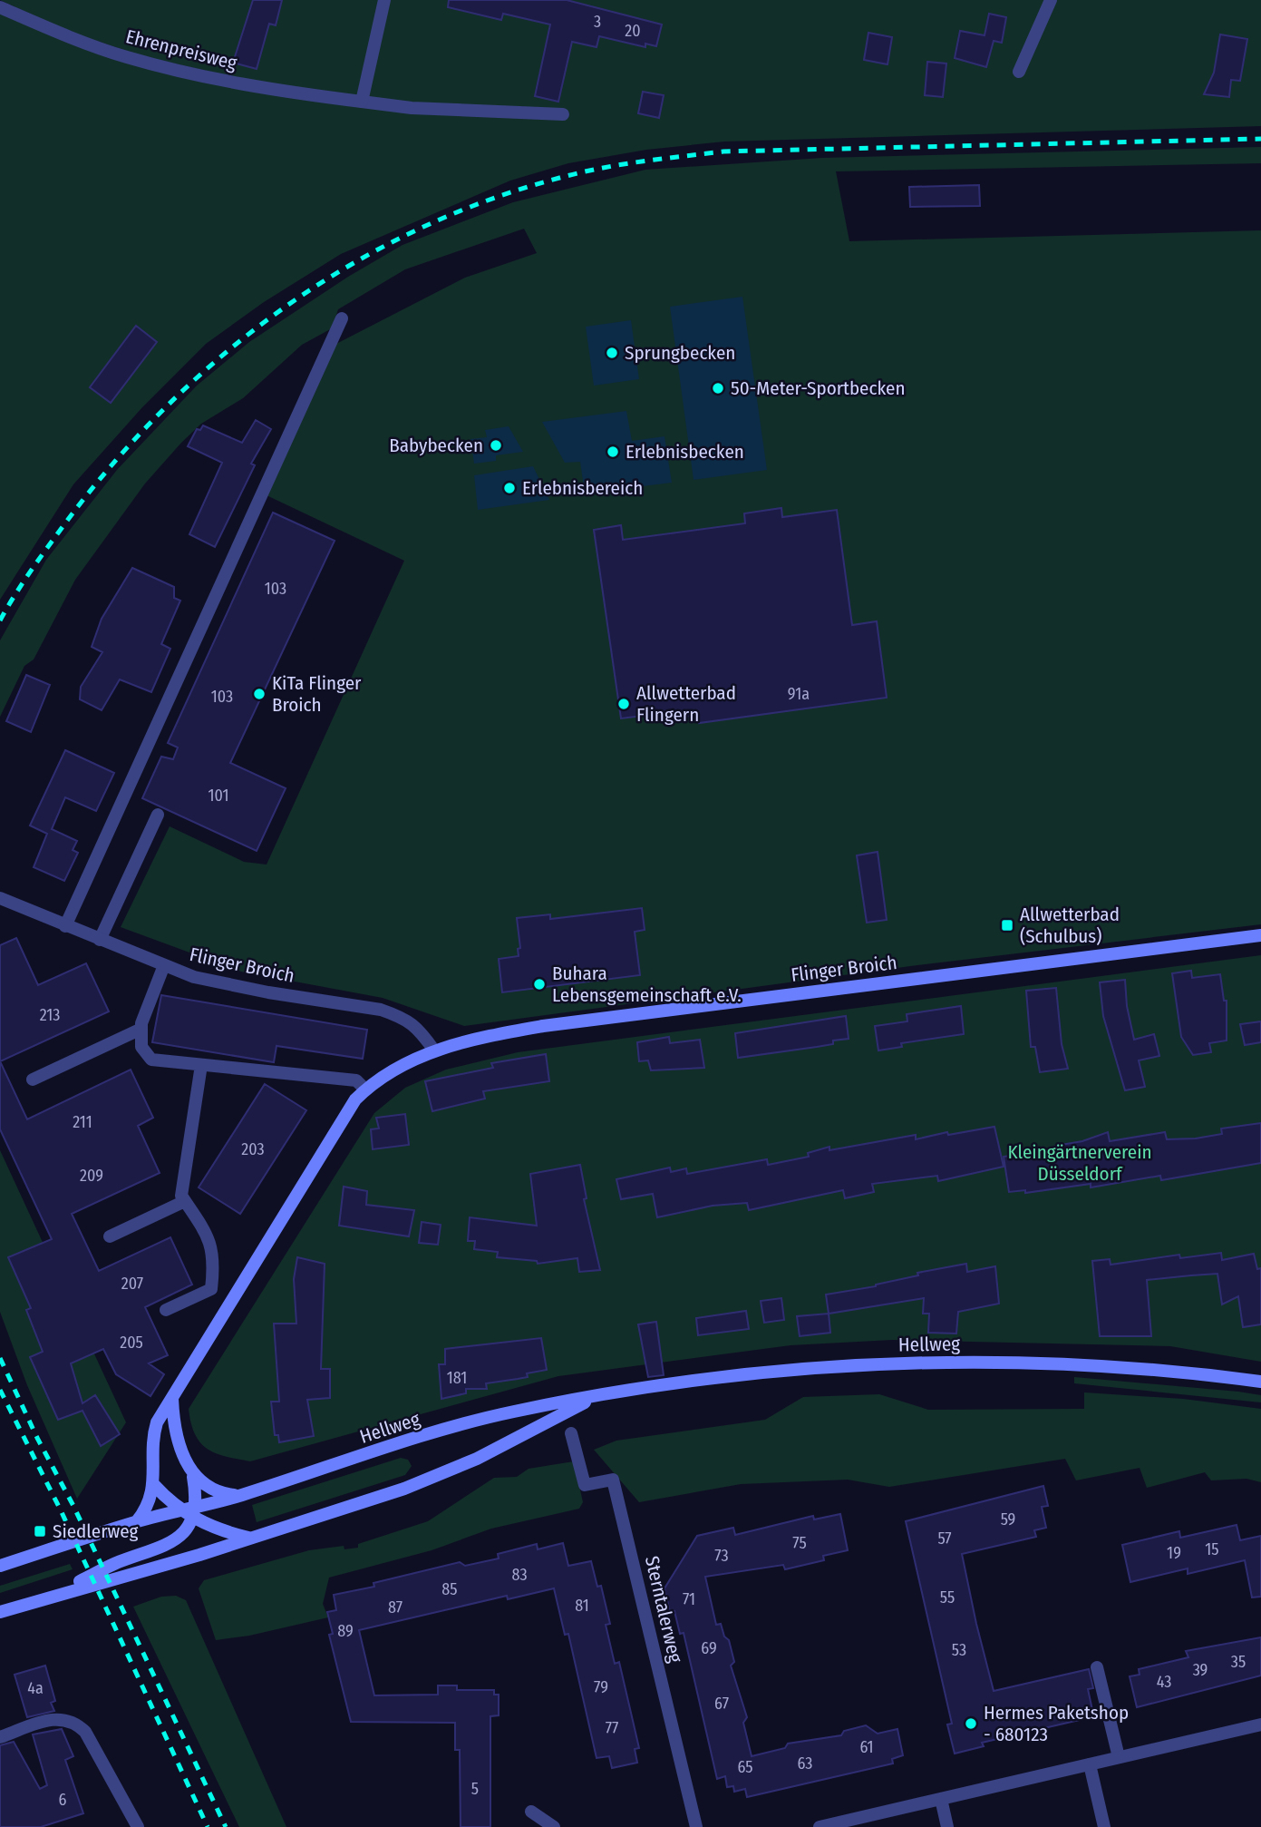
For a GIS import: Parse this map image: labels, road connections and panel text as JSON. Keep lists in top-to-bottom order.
{
  "streets": {
    "main road": ["Flinger Broich", "Hellweg"],
    "street": ["Ehrenpreisweg", "Sterntalerweg"]
  },
  "parks": ["Kleingärtnerverein Düsseldorf"],
  "places": {
    "other": [
      "Sprungbecken",
      "50-Meter-Sportbecken",
      "Babybecken",
      "Erlebnisbecken",
      "Erlebnisbereich",
      "KiTa Flinger Broich",
      "Allwetterbad Flingern",
      "Buhara Lebensgemeinschaft e.V.",
      "Hermes Paketshop - 680123"
    ],
    "transit": ["Allwetterbad (Schulbus)", "Siedlerweg"]
  },
  "house_numbers": [
    "3",
    "20",
    "103",
    "91a",
    "103",
    "101",
    "213",
    "211",
    "203",
    "209",
    "207",
    "205",
    "181",
    "59",
    "57",
    "75",
    "15",
    "19",
    "73",
    "83",
    "85",
    "55",
    "71",
    "81",
    "87",
    "89",
    "69",
    "53",
    "35",
    "39",
    "43",
    "79",
    "4a",
    "67",
    "77",
    "61",
    "63",
    "65",
    "5",
    "6"
  ]
}
